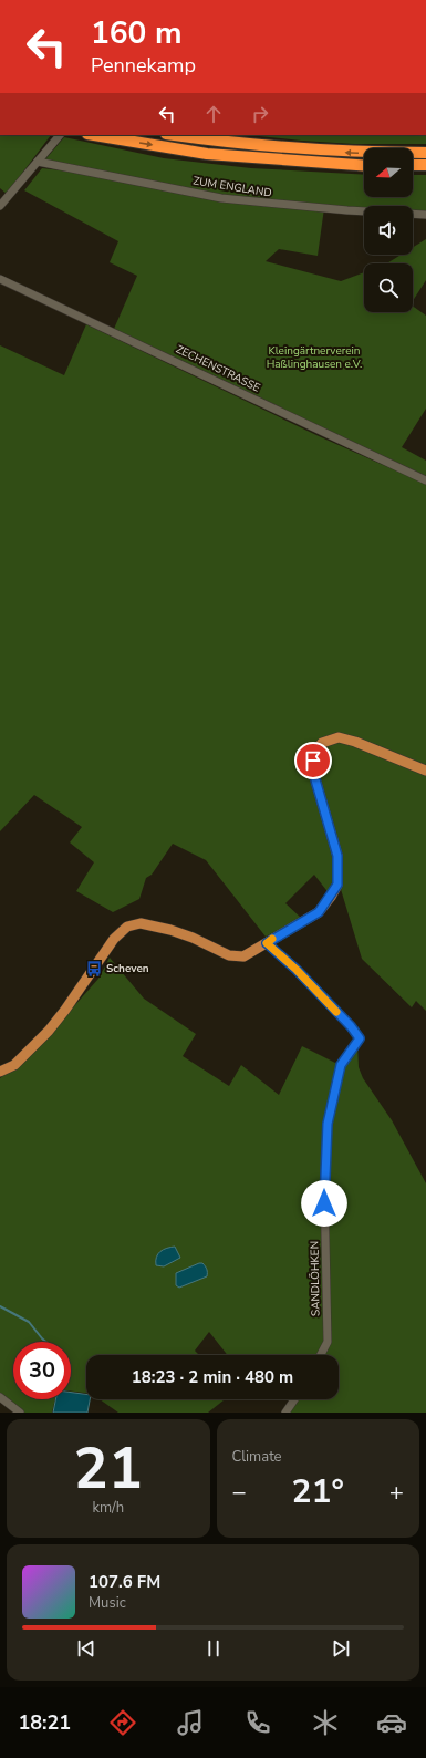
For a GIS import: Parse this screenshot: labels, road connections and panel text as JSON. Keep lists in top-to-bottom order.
{
  "streets": {
    "street": ["ZUM ENGLAND", "ZECHENSTRASSE", "SANDLÖHKEN"]
  },
  "parks": ["Kleingärtnerverein Haßlinghausen e.V."],
  "places": {
    "bus stop": ["Scheven"]
  },
  "north": "left",
  "page": {
    "turn": ["160 m", "Pennekamp"],
    "limit": "30",
    "trip": "18:23 · 2 min · 480 m",
    "tile": [
      ["21", "km/h"],
      "Climate"
    ],
    "heat": ["−", "21°", "+"],
    "song": ["107.6 FM", "Music"],
    "tabs": "18:21"
  }
}
